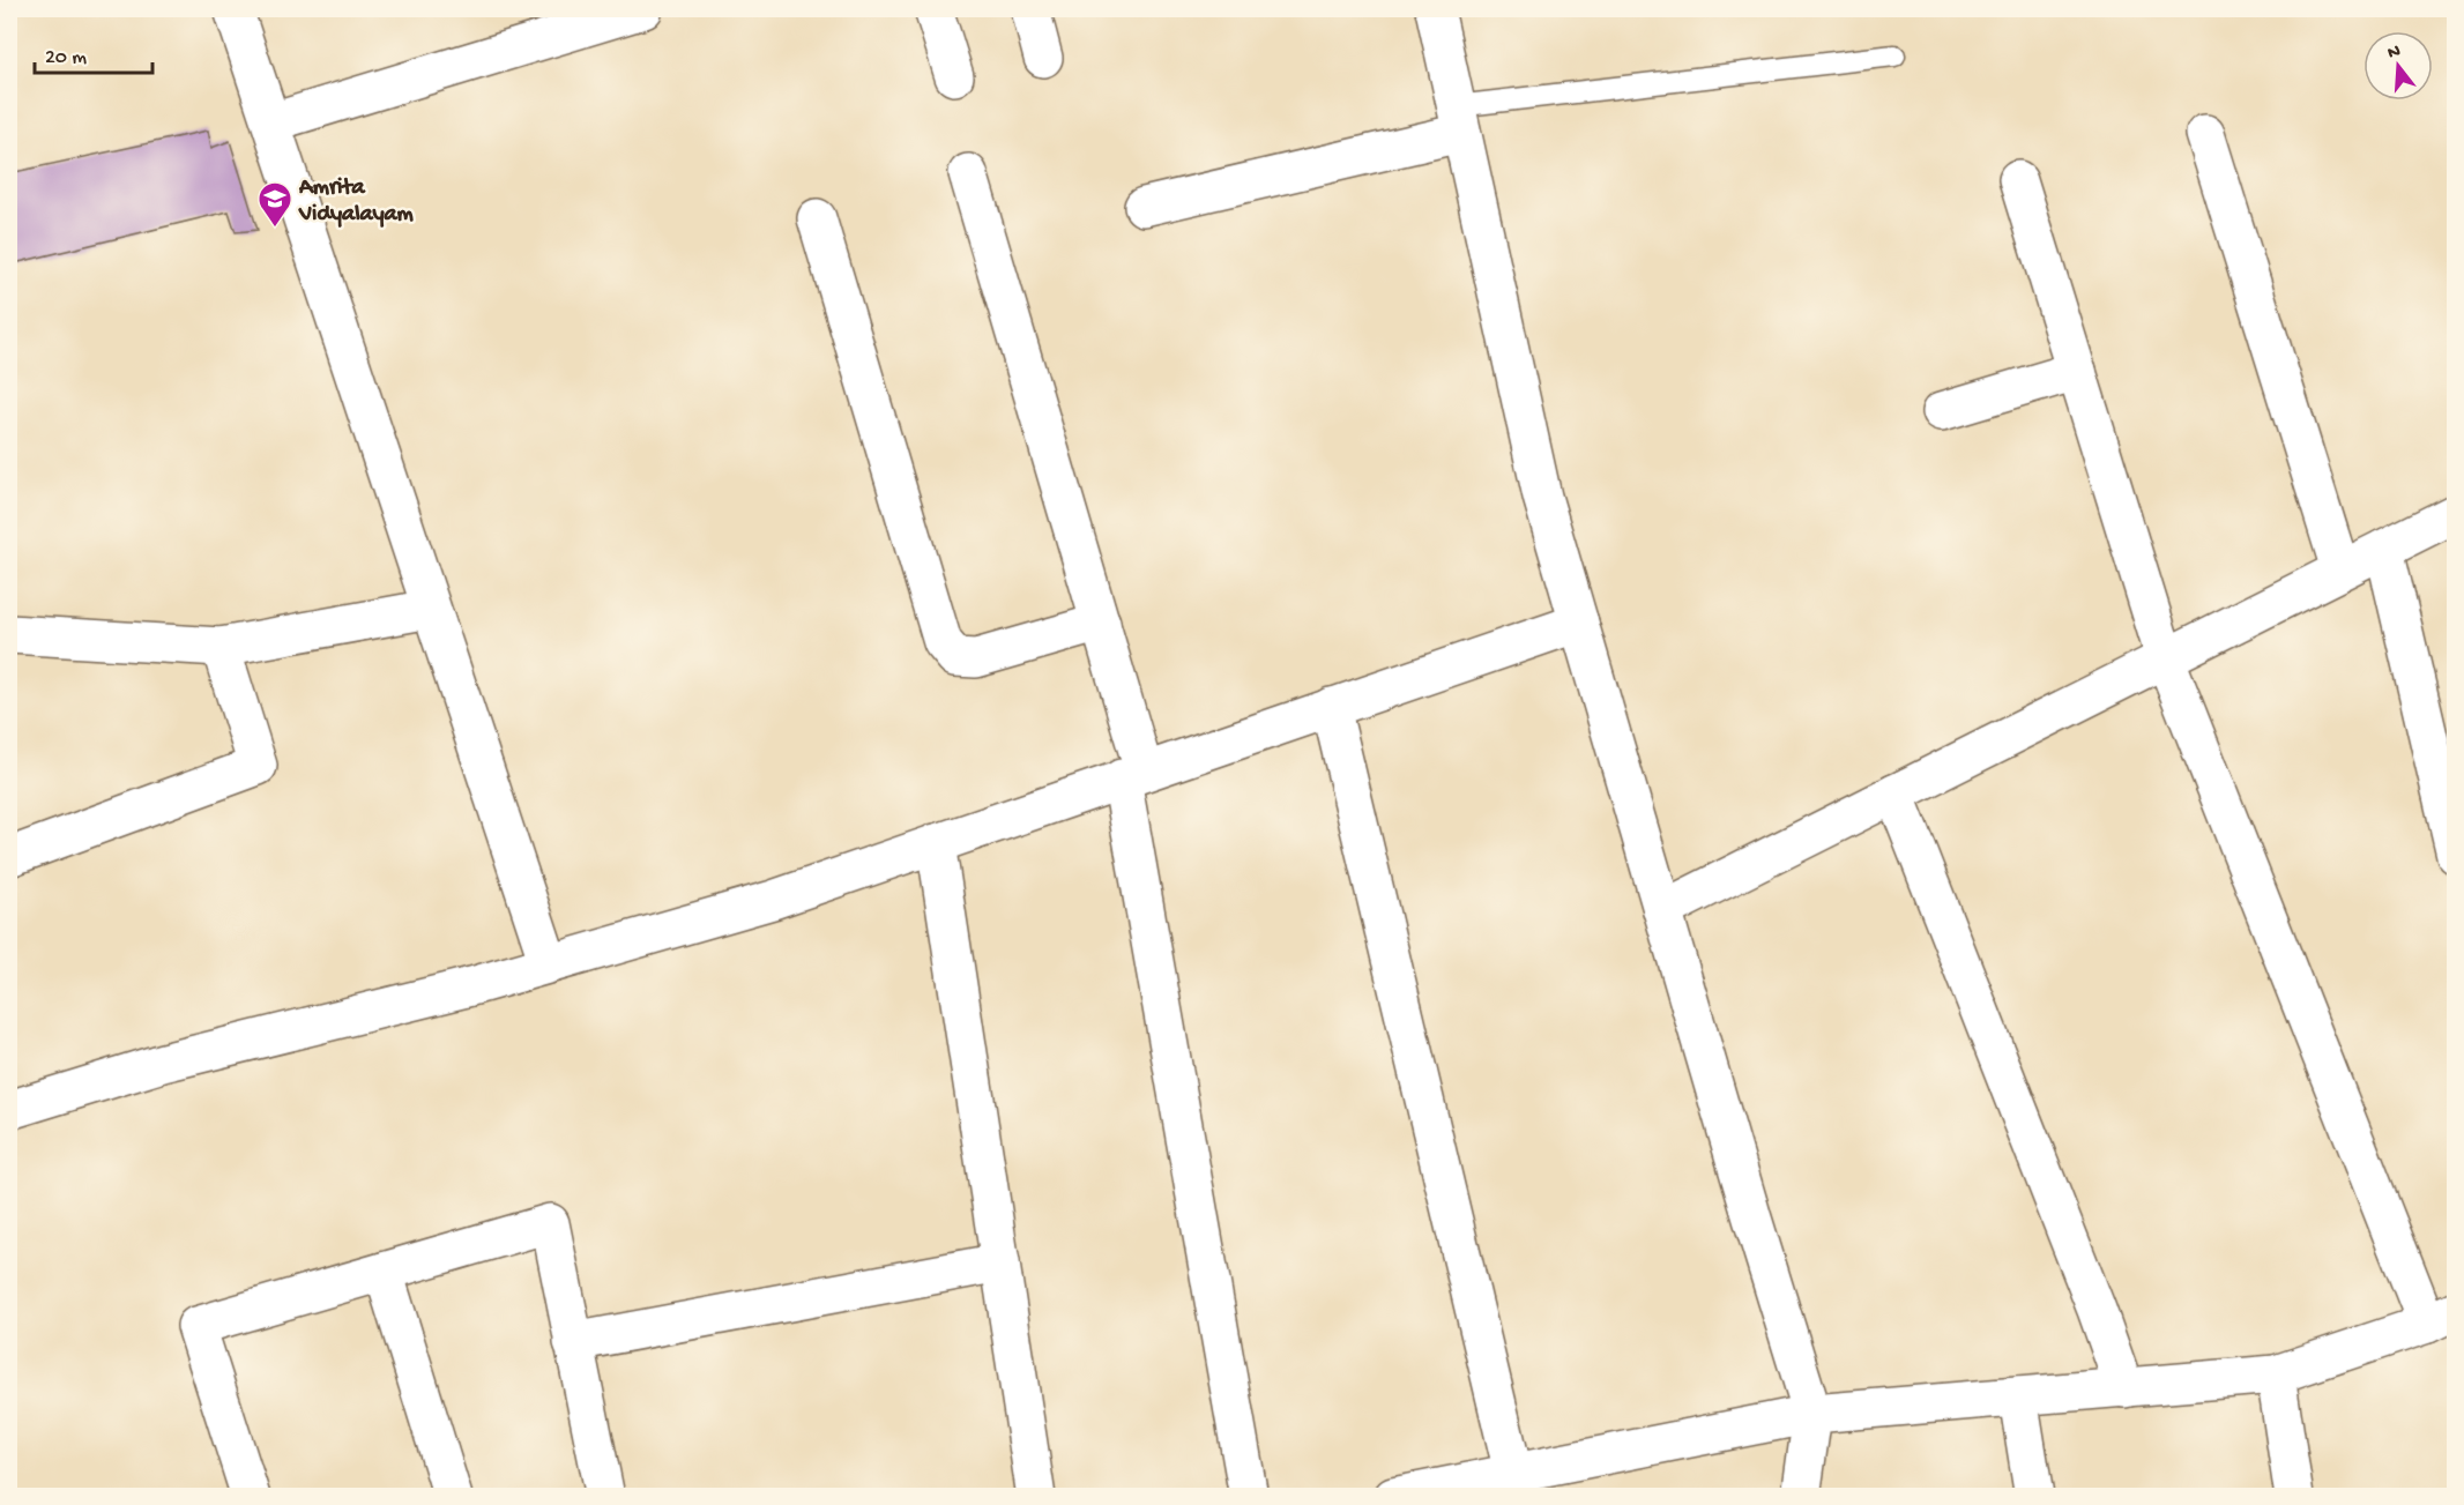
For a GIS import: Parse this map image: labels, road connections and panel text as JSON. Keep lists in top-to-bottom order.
{
  "places": {
    "school or university": ["Amrita Vidyalayam"]
  },
  "scale_bar": "20 m",
  "north": "top"
}
